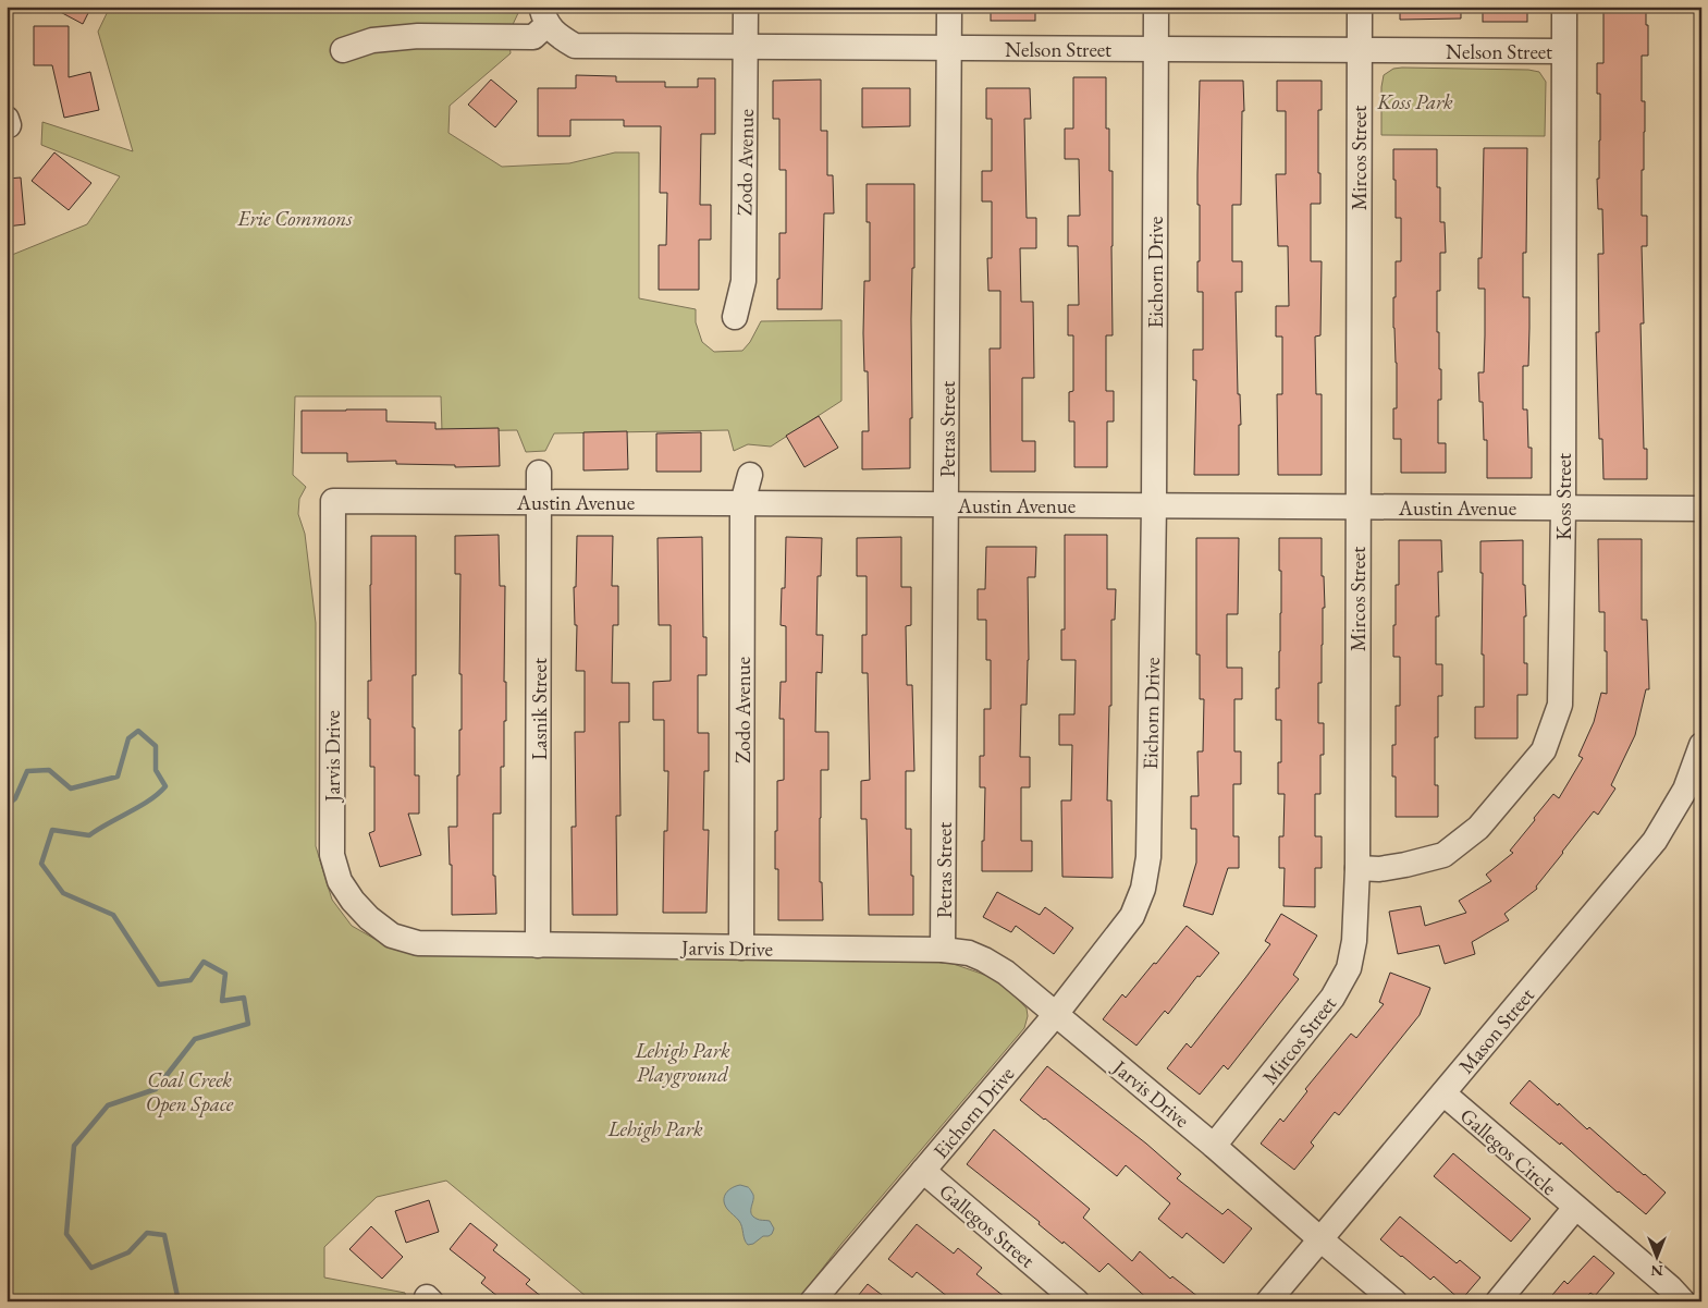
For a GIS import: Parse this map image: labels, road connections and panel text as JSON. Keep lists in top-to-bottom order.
{
  "streets": {
    "street": [
      "Nelson Street",
      "Mircos Street",
      "Zodo Avenue",
      "Eichorn Drive",
      "Petras Street",
      "Koss Street",
      "Austin Avenue",
      "Lasnik Street",
      "Jarvis Drive",
      "Mason Street",
      "Gallegos Circle",
      "Gallegos Street"
    ]
  },
  "crossings": [
    ["Nelson Street", "Mircos Street"],
    ["Nelson Street", "Zodo Avenue"],
    ["Nelson Street", "Eichorn Drive"],
    ["Nelson Street", "Petras Street"],
    ["Nelson Street", "Koss Street"],
    ["Mircos Street", "Koss Street"],
    ["Mircos Street", "Austin Avenue"],
    ["Mircos Street", "Jarvis Drive"],
    ["Zodo Avenue", "Austin Avenue"],
    ["Zodo Avenue", "Jarvis Drive"],
    ["Eichorn Drive", "Austin Avenue"],
    ["Eichorn Drive", "Jarvis Drive"],
    ["Eichorn Drive", "Gallegos Street"],
    ["Petras Street", "Austin Avenue"],
    ["Petras Street", "Jarvis Drive"],
    ["Koss Street", "Austin Avenue"],
    ["Austin Avenue", "Lasnik Street"],
    ["Austin Avenue", "Jarvis Drive"],
    ["Lasnik Street", "Jarvis Drive"],
    ["Jarvis Drive", "Mason Street"],
    ["Mason Street", "Gallegos Circle"]
  ],
  "parks": [
    "Koss Park",
    "Erie Commons",
    "Lehigh Park Playground",
    "Coal Creek Open Space",
    "Lehigh Park"
  ],
  "north": "bottom"
}
